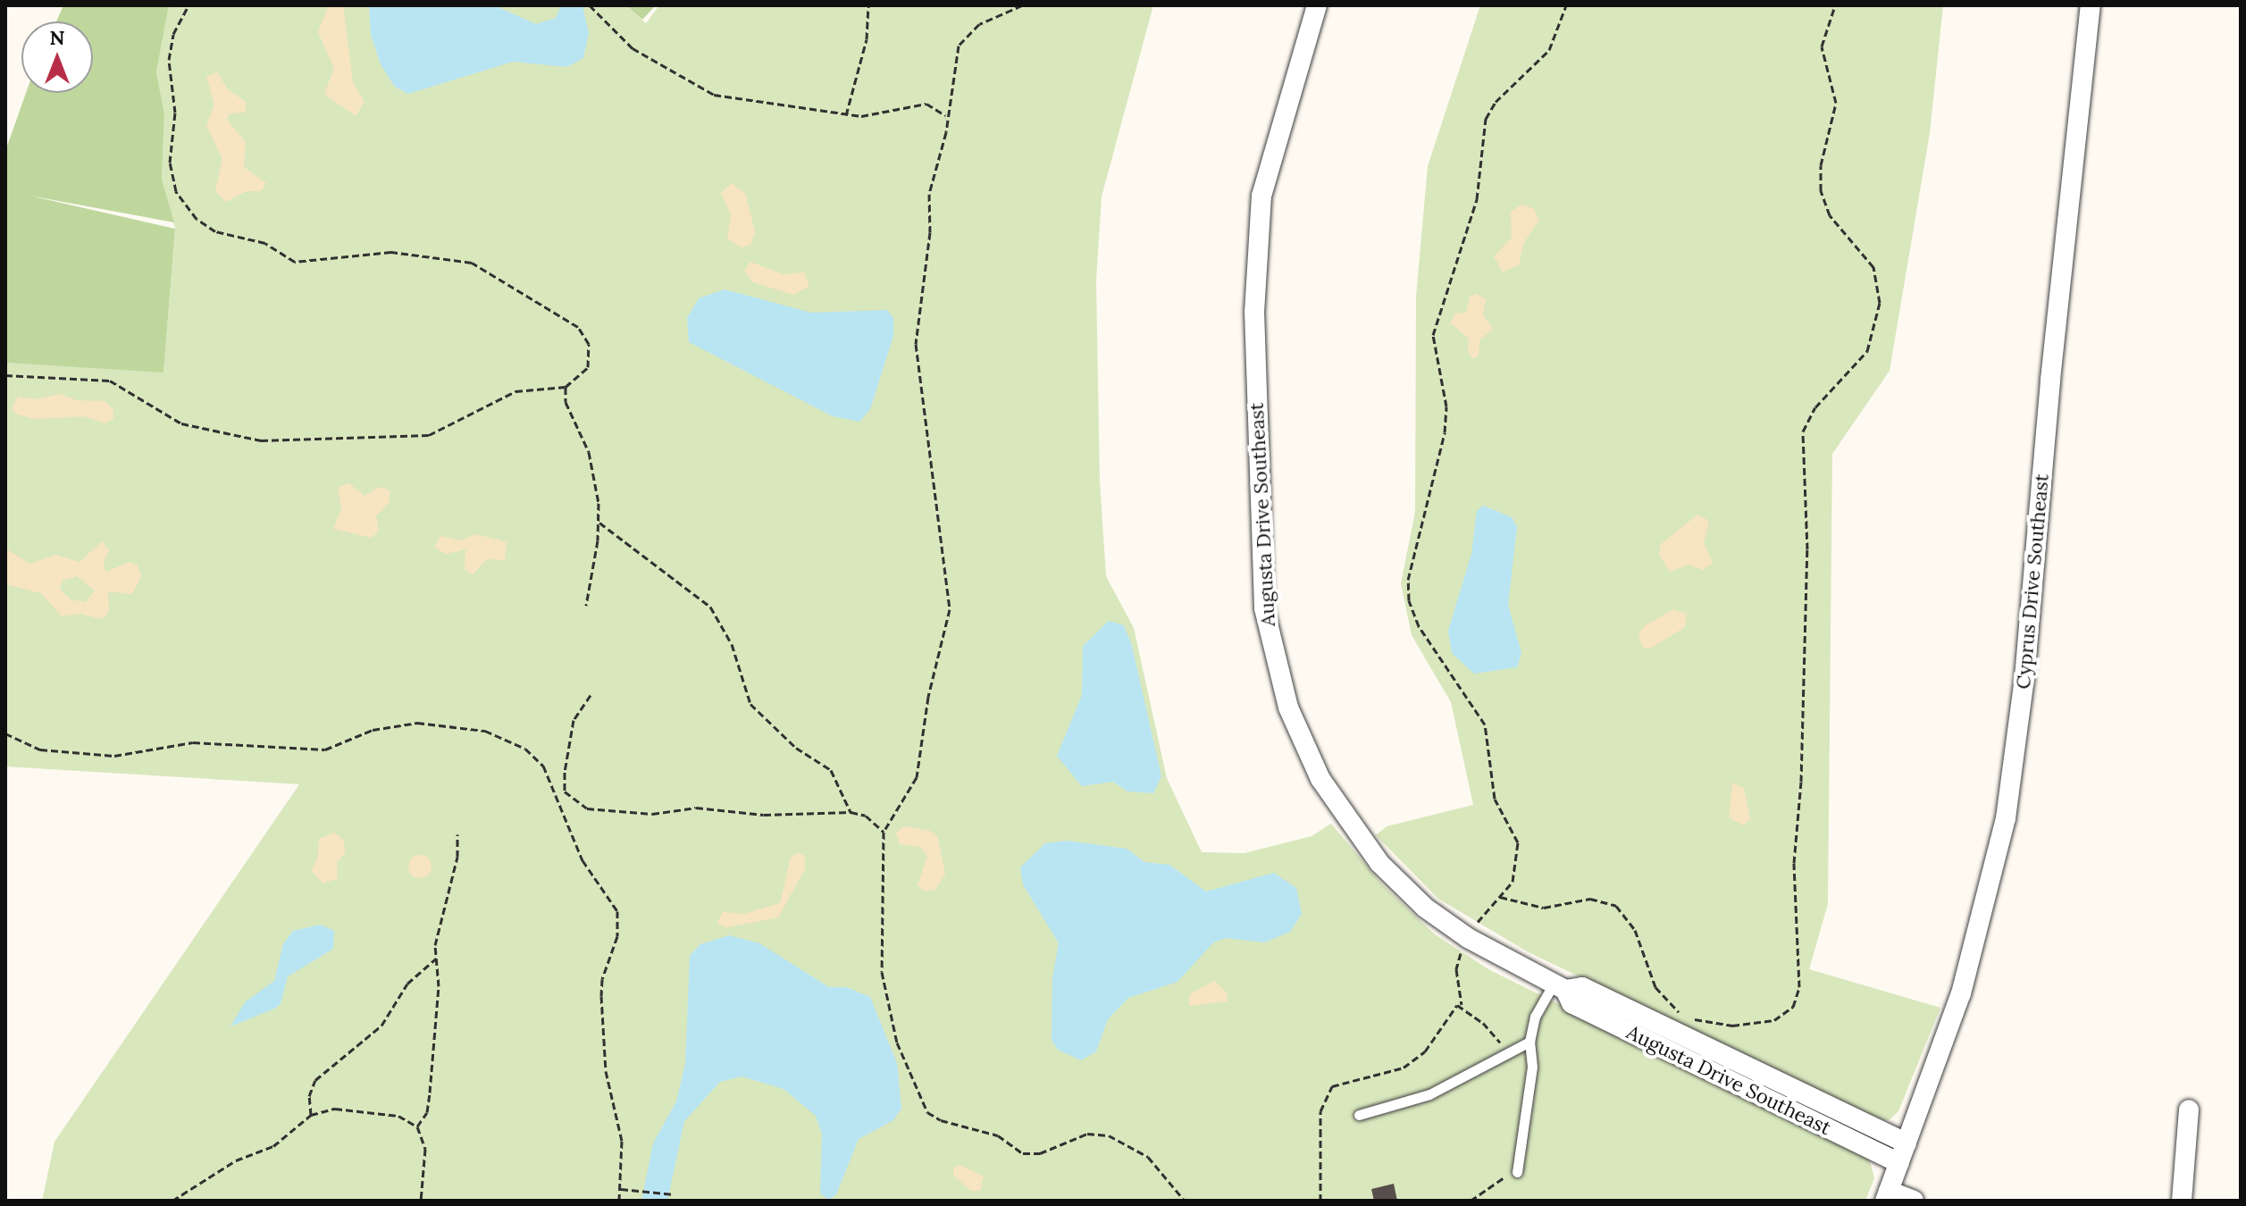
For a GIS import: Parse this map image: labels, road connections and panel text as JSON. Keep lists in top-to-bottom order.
{
  "streets": {
    "street": ["Augusta Drive Southeast", "Cyprus Drive Southeast"]
  },
  "crossings": [
    ["Augusta Drive Southeast", "Cyprus Drive Southeast"]
  ],
  "north": "top"
}
